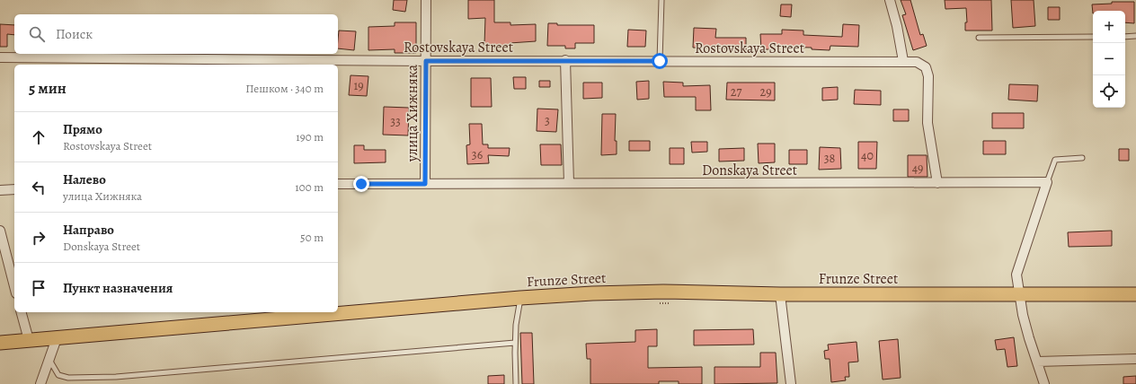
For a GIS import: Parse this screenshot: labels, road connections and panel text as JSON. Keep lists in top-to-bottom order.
{
  "streets": {
    "main road": ["Frunze Street"],
    "street": ["Rostovskaya Street", "улица Хижняка", "Donskaya Street"]
  },
  "crossings": [
    ["Rostovskaya Street", "улица Хижняка"],
    ["Rostovskaya Street", "Donskaya Street"],
    ["улица Хижняка", "Donskaya Street"]
  ],
  "house_numbers": [
    "19",
    "27",
    "29",
    "3",
    "33",
    "36",
    "40",
    "38",
    "49"
  ],
  "page": {
    "map_buttons": ["+", "−"],
    "search": "Поиск",
    "heading": ["5 мин", "Пешком · 340 m"],
    "list": [
      ["Прямо", "Rostovskaya Street", "190 m"],
      ["Налево", "улица Хижняка", "100 m"],
      ["Направо", "Donskaya Street", "50 m"],
      "Пункт назначения"
    ]
  }
}
